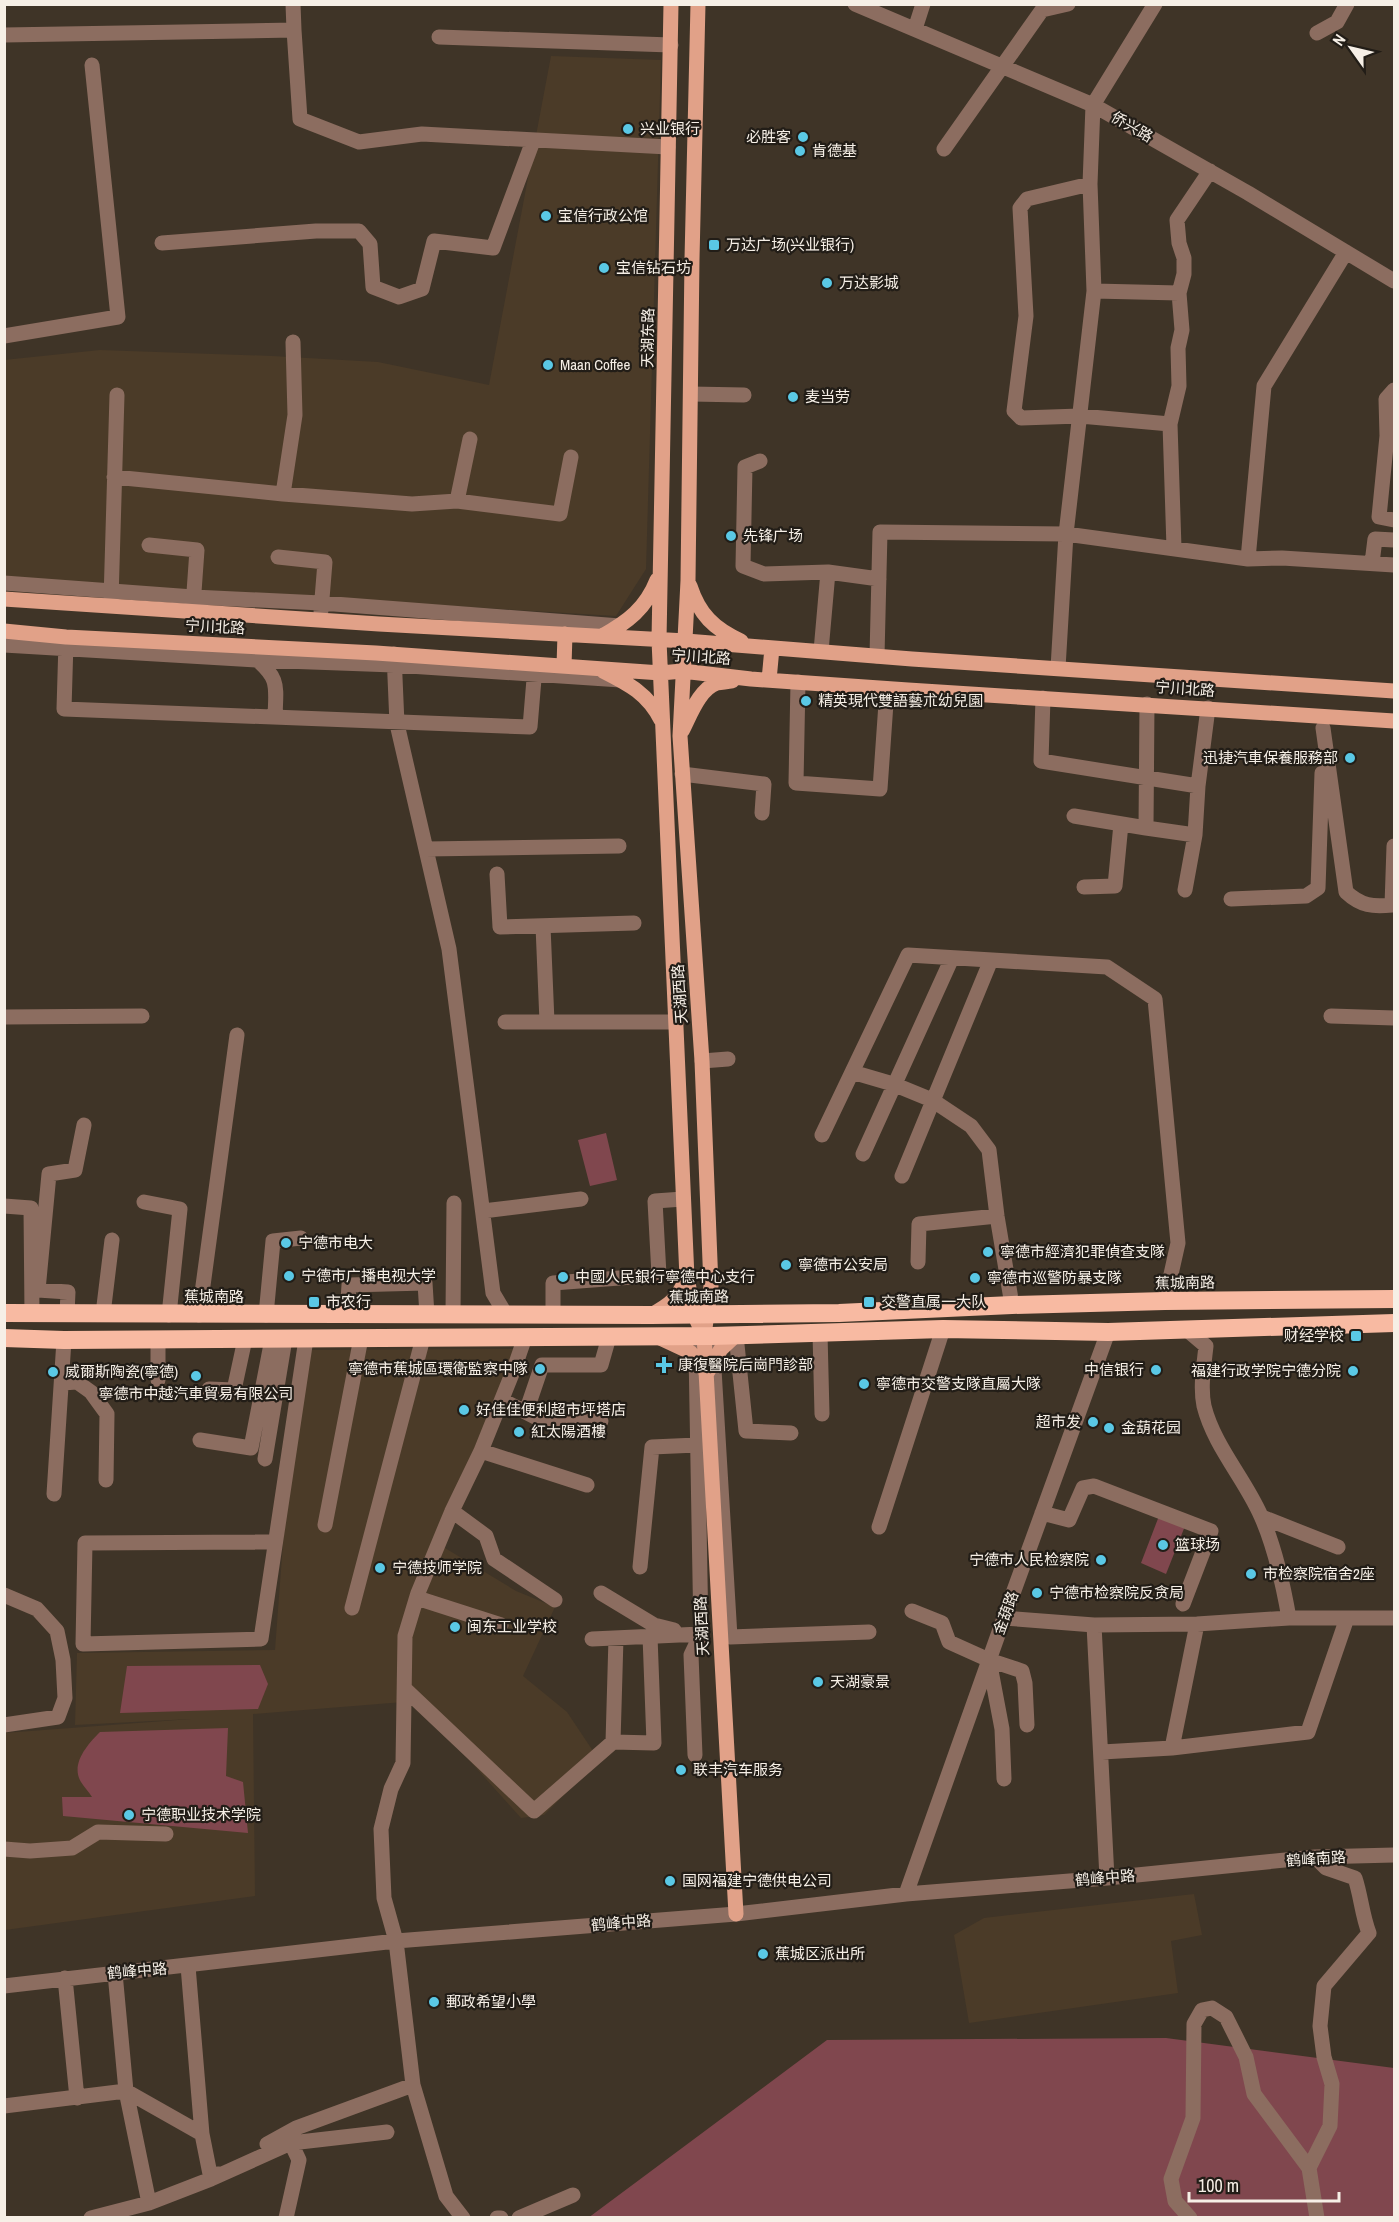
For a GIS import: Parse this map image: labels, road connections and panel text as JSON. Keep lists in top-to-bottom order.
{
  "streets": {
    "highway": ["蕉城南路"],
    "main road": ["天湖东路", "宁川北路", "天湖西路"],
    "street": [
      "侨兴路",
      "金葫路",
      "鹤峰南路",
      "鹤峰中路"
    ]
  },
  "crossings": [
    ["天湖东路", "宁川北路"],
    ["天湖东路", "天湖西路"],
    ["宁川北路", "天湖西路"],
    ["天湖西路", "蕉城南路"],
    ["天湖西路", "鹤峰中路"],
    ["金葫路", "鹤峰中路"],
    ["鹤峰南路", "鹤峰中路"]
  ],
  "places": {
    "other": [
      "兴业银行",
      "必胜客",
      "肯德基",
      "宝信行政公馆",
      "宝信钻石坊",
      "万达影城",
      "Maan Coffee",
      "麦当劳",
      "先锋广场",
      "精英現代雙語藝朮幼兒園",
      "迅捷汽車保養服務部",
      "宁德市电大",
      "寧德市經濟犯罪偵查支隊",
      "寧德市公安局",
      "宁德市广播电视大学",
      "中國人民銀行寧德中心支行",
      "寧德市巡警防暴支隊",
      "寧德市蕉城區環衛監察中隊",
      "中信银行",
      "福建行政学院宁德分院",
      "威爾斯陶瓷(寧德)",
      "寧德市中越汽車貿易有限公司",
      "寧德市交警支隊直屬大隊",
      "好佳佳便利超市坪塔店",
      "超市发",
      "金葫花园",
      "紅太陽酒樓",
      "篮球场",
      "宁德市人民检察院",
      "宁德技师学院",
      "市检察院宿舍2座",
      "宁德市检察院反贪局",
      "闽东工业学校",
      "天湖豪景",
      "联丰汽车服务",
      "宁德职业技术学院",
      "国网福建宁德供电公司",
      "蕉城区派出所",
      "郵政希望小學"
    ],
    "transit": [
      "万达广场(兴业银行)",
      "市农行",
      "交警直属一大队",
      "财经学校"
    ],
    "health": ["康復醫院后崗門診部"]
  },
  "scale_bar": "100 m",
  "north": "top left"
}
